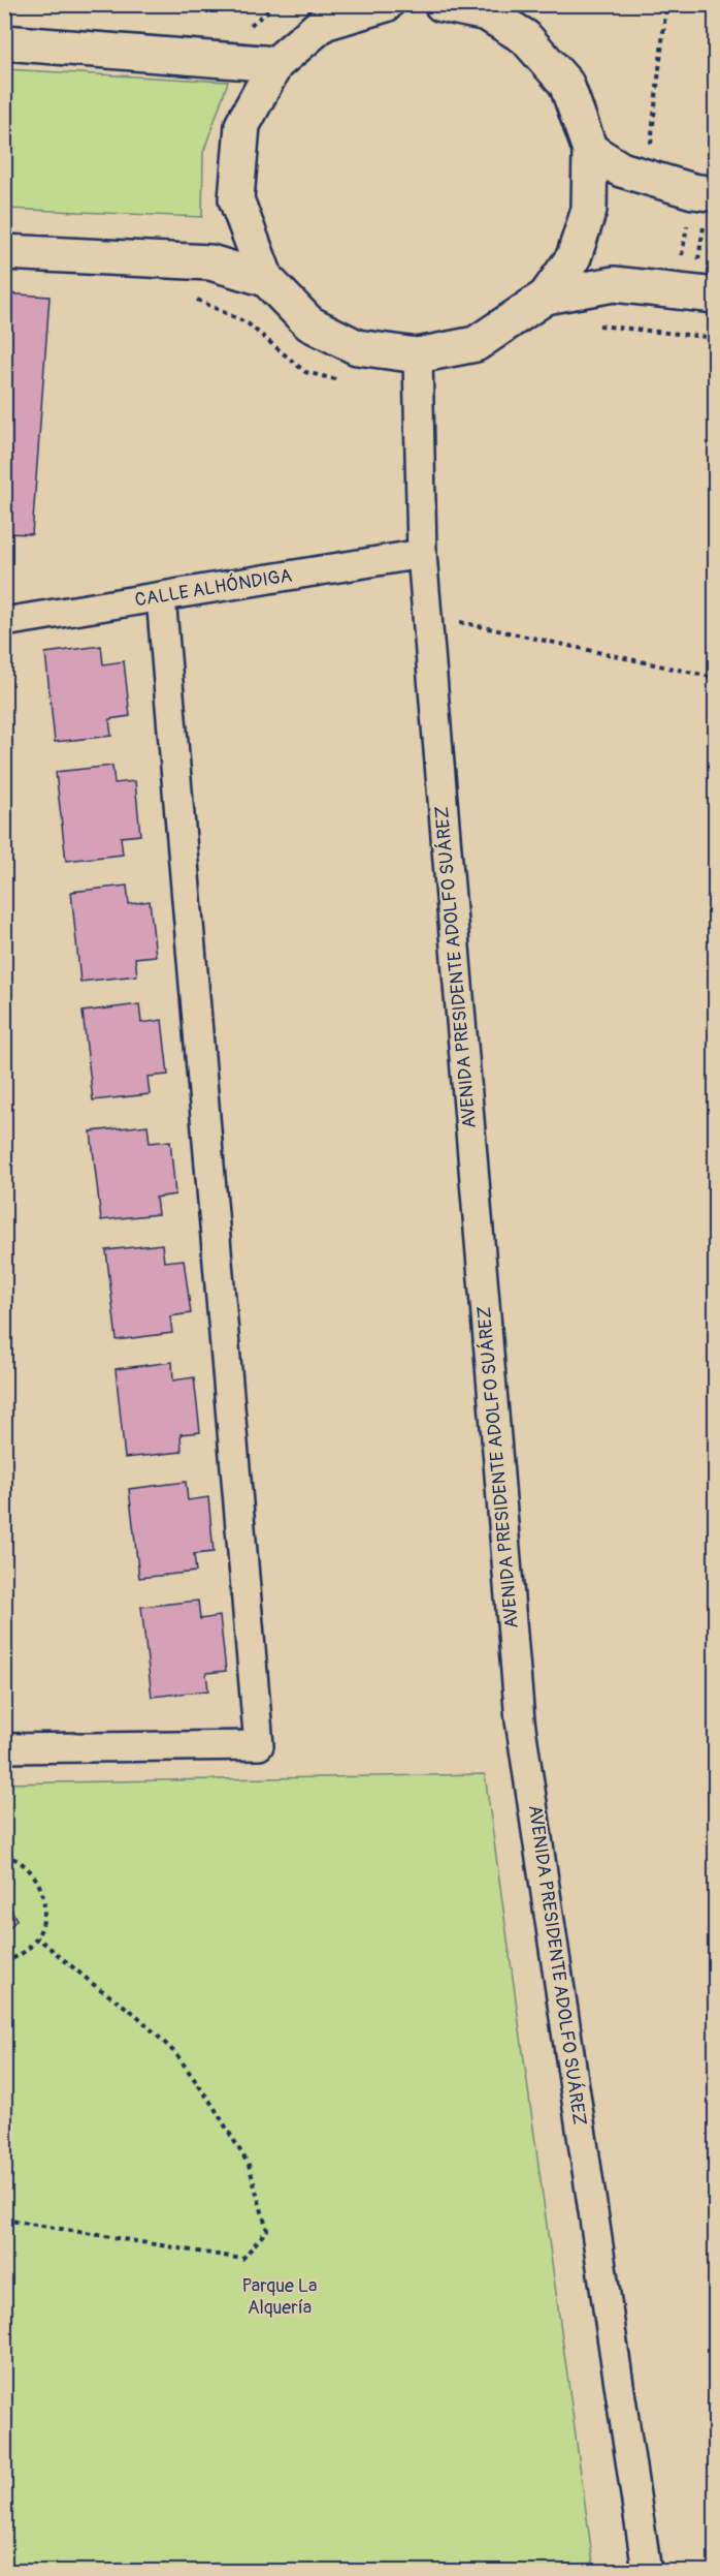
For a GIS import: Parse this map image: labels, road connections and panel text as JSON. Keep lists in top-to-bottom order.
{
  "streets": {
    "street": ["CALLE ALHÓNDIGA", "AVENIDA PRESIDENTE ADOLFO SUÁREZ"]
  },
  "crossings": [
    ["CALLE ALHÓNDIGA", "AVENIDA PRESIDENTE ADOLFO SUÁREZ"]
  ],
  "parks": ["Parque La Alquería"]
}
